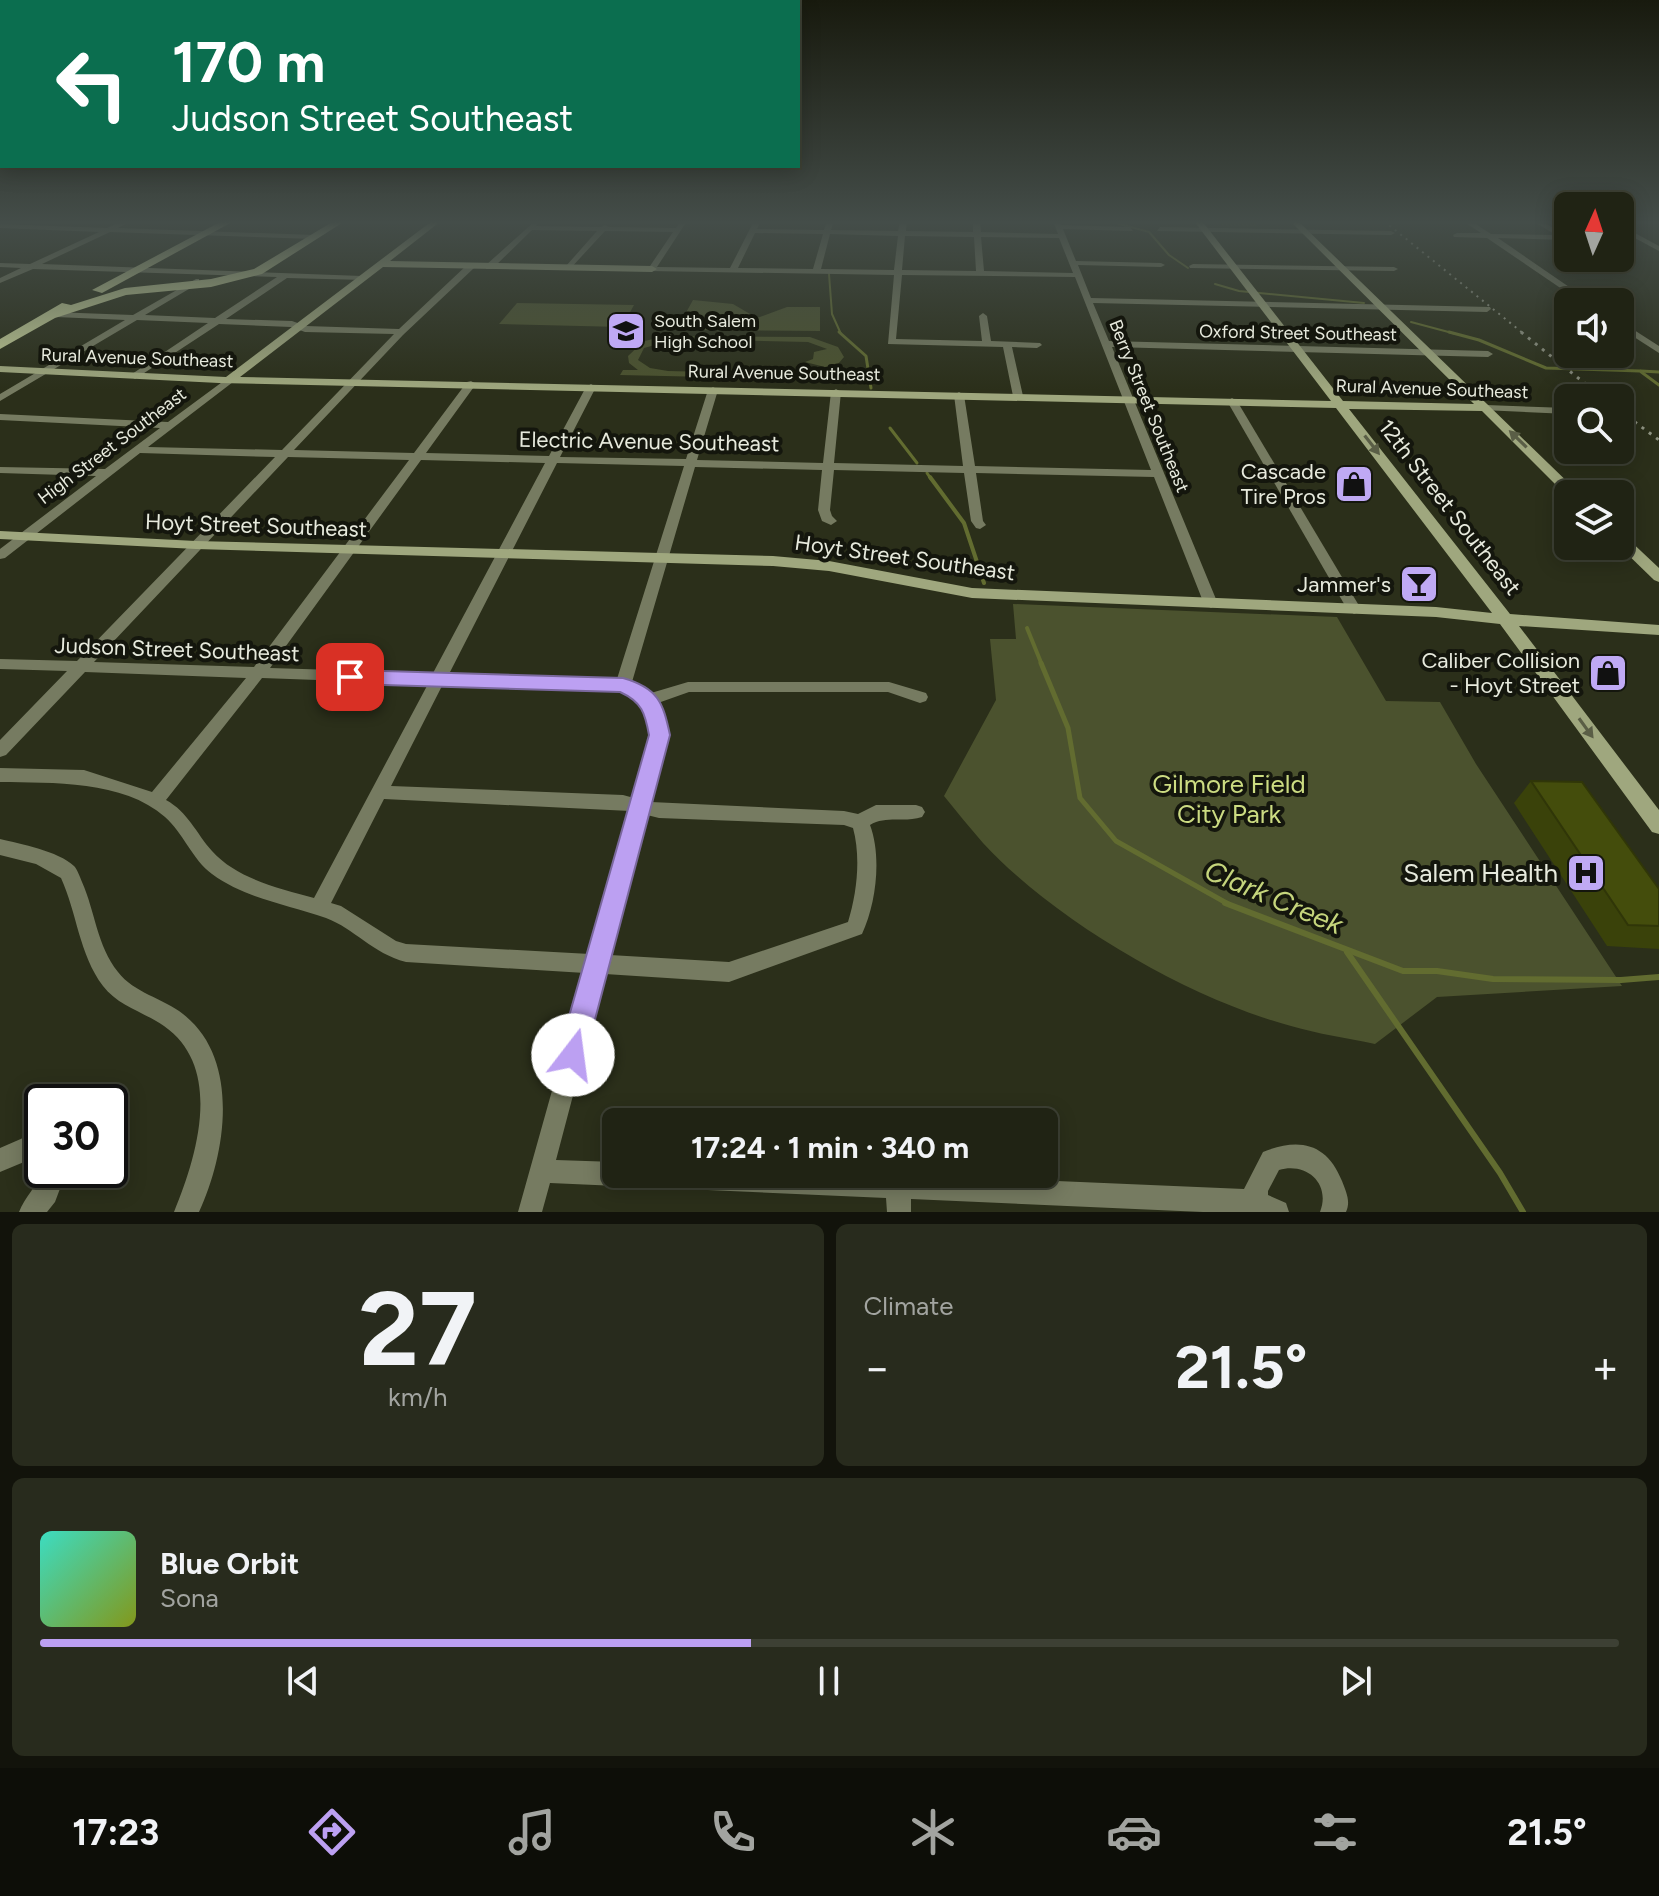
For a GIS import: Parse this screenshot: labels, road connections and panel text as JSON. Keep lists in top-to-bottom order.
{
  "streets": {
    "street": [
      "Oxford Street Southeast",
      "Rural Avenue Southeast",
      "Berry Street Southeast",
      "Electric Avenue Southeast",
      "High Street Southeast",
      "12th Street Southeast",
      "Hoyt Street Southeast",
      "Judson Street Southeast"
    ]
  },
  "crossings": [
    ["Oxford Street Southeast", "Berry Street Southeast"],
    ["Oxford Street Southeast", "12th Street Southeast"],
    ["Rural Avenue Southeast", "Berry Street Southeast"],
    ["Rural Avenue Southeast", "High Street Southeast"],
    ["Rural Avenue Southeast", "12th Street Southeast"],
    ["Berry Street Southeast", "Electric Avenue Southeast"],
    ["Berry Street Southeast", "Hoyt Street Southeast"],
    ["Electric Avenue Southeast", "High Street Southeast"],
    ["High Street Southeast", "Hoyt Street Southeast"],
    ["12th Street Southeast", "Hoyt Street Southeast"]
  ],
  "water": ["Clark Creek"],
  "parks": ["Gilmore Field City Park"],
  "places": {
    "school or university": ["South Salem High School"],
    "shop": ["Cascade Tire Pros", "Caliber Collision - Hoyt Street"],
    "bar": ["Jammer's"],
    "hospital": ["Salem Health"]
  },
  "north": "top",
  "page": {
    "turn": ["170 m", "Judson Street Southeast"],
    "limit": "30",
    "trip": "17:24 · 1 min · 340 m",
    "tile": [
      ["27", "km/h"],
      "Climate"
    ],
    "heat": ["−", "21.5°", "+"],
    "song": ["Blue Orbit", "Sona"],
    "tabs": ["17:23", "21.5°"]
  }
}
